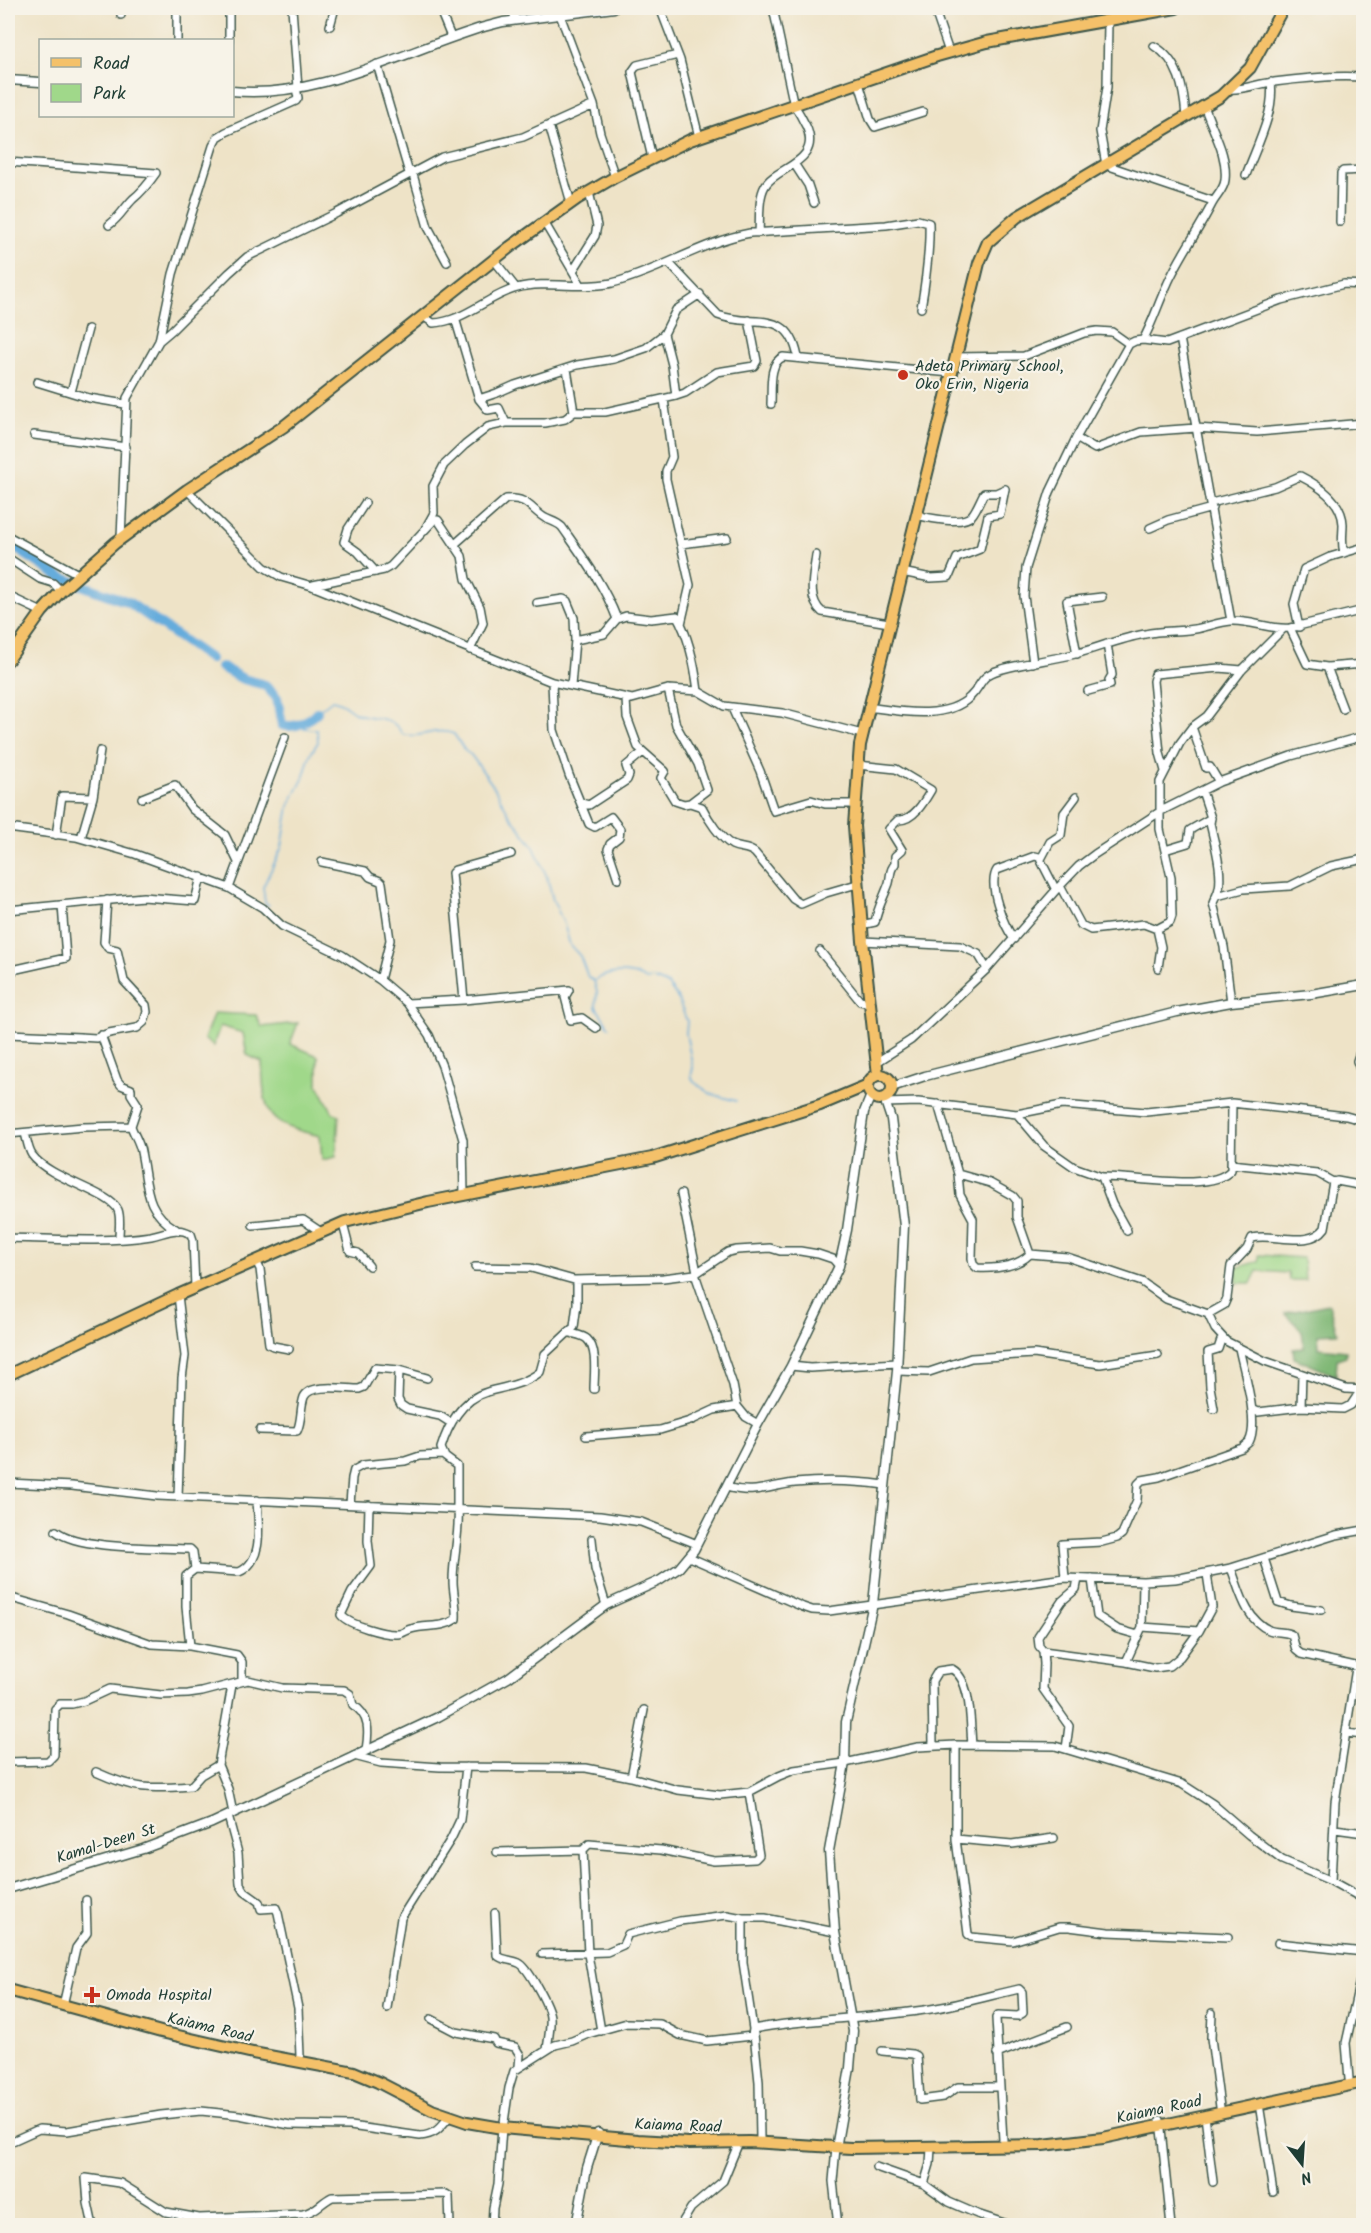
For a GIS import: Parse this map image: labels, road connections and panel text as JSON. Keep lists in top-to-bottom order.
{
  "streets": {
    "main road": ["Kaiama Road"],
    "street": ["Kamal-Deen St"]
  },
  "places": {
    "other": ["Adeta Primary School, Oko Erin, Nigeria"],
    "health": ["Omoda Hospital"]
  },
  "legend": ["Road", "Park"],
  "north": "bottom"
}
